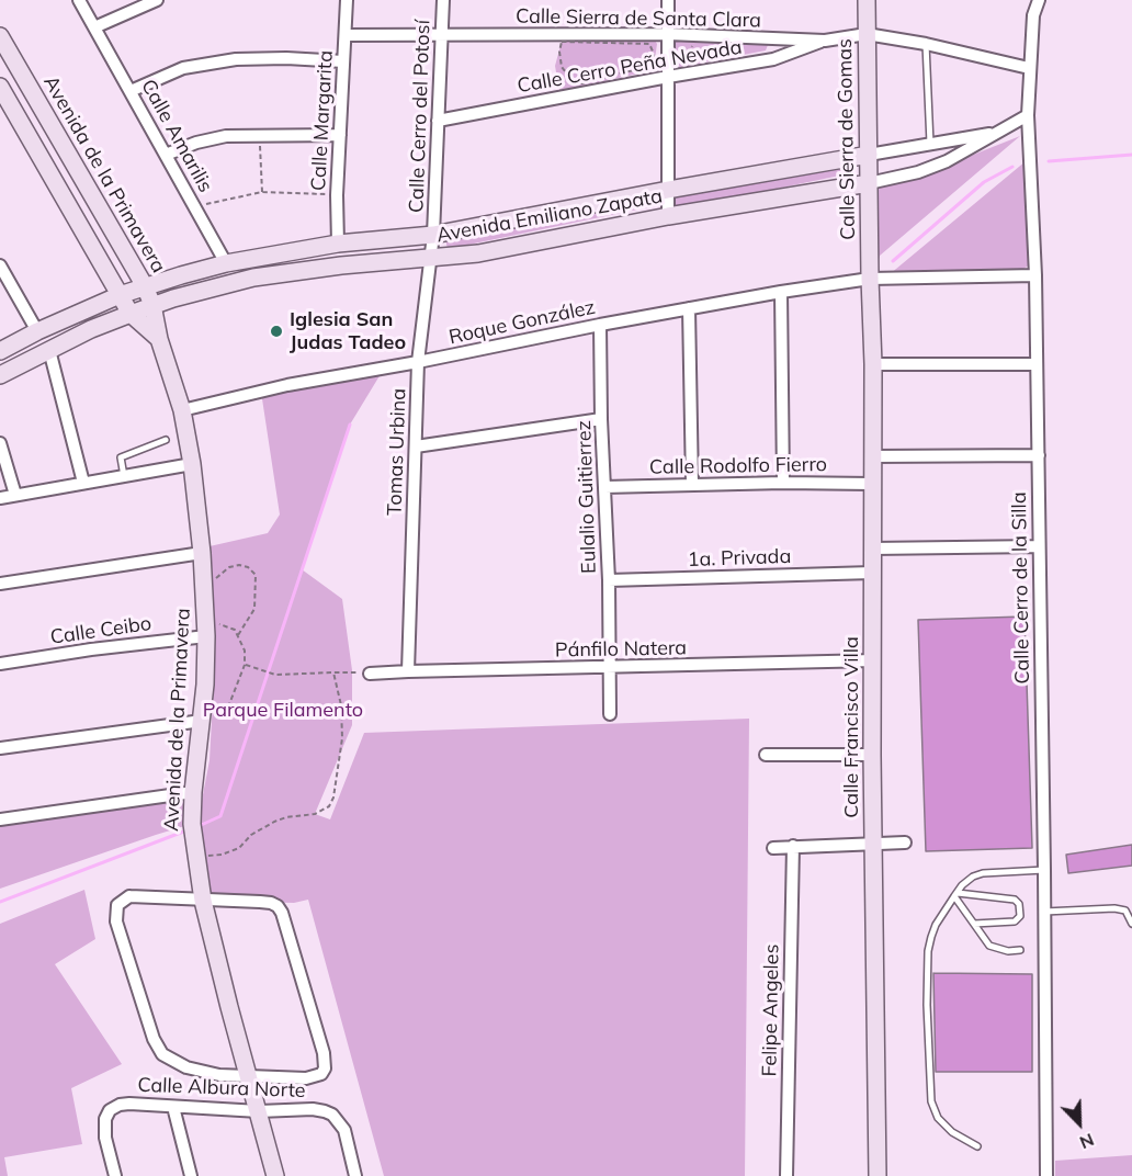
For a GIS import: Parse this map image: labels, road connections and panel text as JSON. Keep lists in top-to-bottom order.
{
  "streets": {
    "street": [
      "Calle Sierra de Santa Clara",
      "Calle Cerro Peña Nevada",
      "Calle Cerro del Potosí",
      "Calle Margarita",
      "Calle Amarilis",
      "Calle Sierra de Gomas",
      "Avenida de la Primavera",
      "Avenida Emiliano Zapata",
      "Roque González",
      "Tomas Urbina",
      "Calle Rodolfo Fierro",
      "Eulalio Guitierrez",
      "1a. Privada",
      "Calle Cerro de la Silla",
      "Calle Ceibo",
      "Pánfilo Natera",
      "Calle Francisco Villa",
      "Felipe Angeles",
      "Calle Albura Norte"
    ]
  },
  "crossings": [
    ["Calle Sierra de Santa Clara", "Calle Cerro Peña Nevada"],
    ["Calle Sierra de Santa Clara", "Calle Cerro del Potosí"],
    ["Calle Sierra de Santa Clara", "Calle Margarita"],
    ["Calle Sierra de Santa Clara", "Calle Sierra de Gomas"],
    ["Calle Sierra de Santa Clara", "Calle Cerro de la Silla"],
    ["Calle Cerro Peña Nevada", "Calle Cerro del Potosí"],
    ["Calle Cerro del Potosí", "Avenida Emiliano Zapata"],
    ["Calle Cerro del Potosí", "Tomas Urbina"],
    ["Calle Margarita", "Avenida Emiliano Zapata"],
    ["Calle Amarilis", "Avenida Emiliano Zapata"],
    ["Calle Sierra de Gomas", "Avenida Emiliano Zapata"],
    ["Calle Sierra de Gomas", "Roque González"],
    ["Calle Sierra de Gomas", "Calle Francisco Villa"],
    ["Avenida de la Primavera", "Avenida Emiliano Zapata"],
    ["Avenida de la Primavera", "Roque González"],
    ["Avenida de la Primavera", "Calle Ceibo"],
    ["Avenida de la Primavera", "Calle Albura Norte"],
    ["Avenida Emiliano Zapata", "Tomas Urbina"],
    ["Avenida Emiliano Zapata", "Calle Cerro de la Silla"],
    ["Roque González", "Tomas Urbina"],
    ["Roque González", "Eulalio Guitierrez"],
    ["Roque González", "Calle Cerro de la Silla"],
    ["Roque González", "Calle Francisco Villa"],
    ["Tomas Urbina", "Pánfilo Natera"],
    ["Calle Rodolfo Fierro", "Eulalio Guitierrez"],
    ["Calle Rodolfo Fierro", "Calle Francisco Villa"],
    ["Eulalio Guitierrez", "1a. Privada"],
    ["Eulalio Guitierrez", "Pánfilo Natera"],
    ["1a. Privada", "Calle Francisco Villa"],
    ["Pánfilo Natera", "Calle Francisco Villa"]
  ],
  "parks": ["Parque Filamento"],
  "places": ["Iglesia San Judas Tadeo"],
  "north": "bottom right"
}
